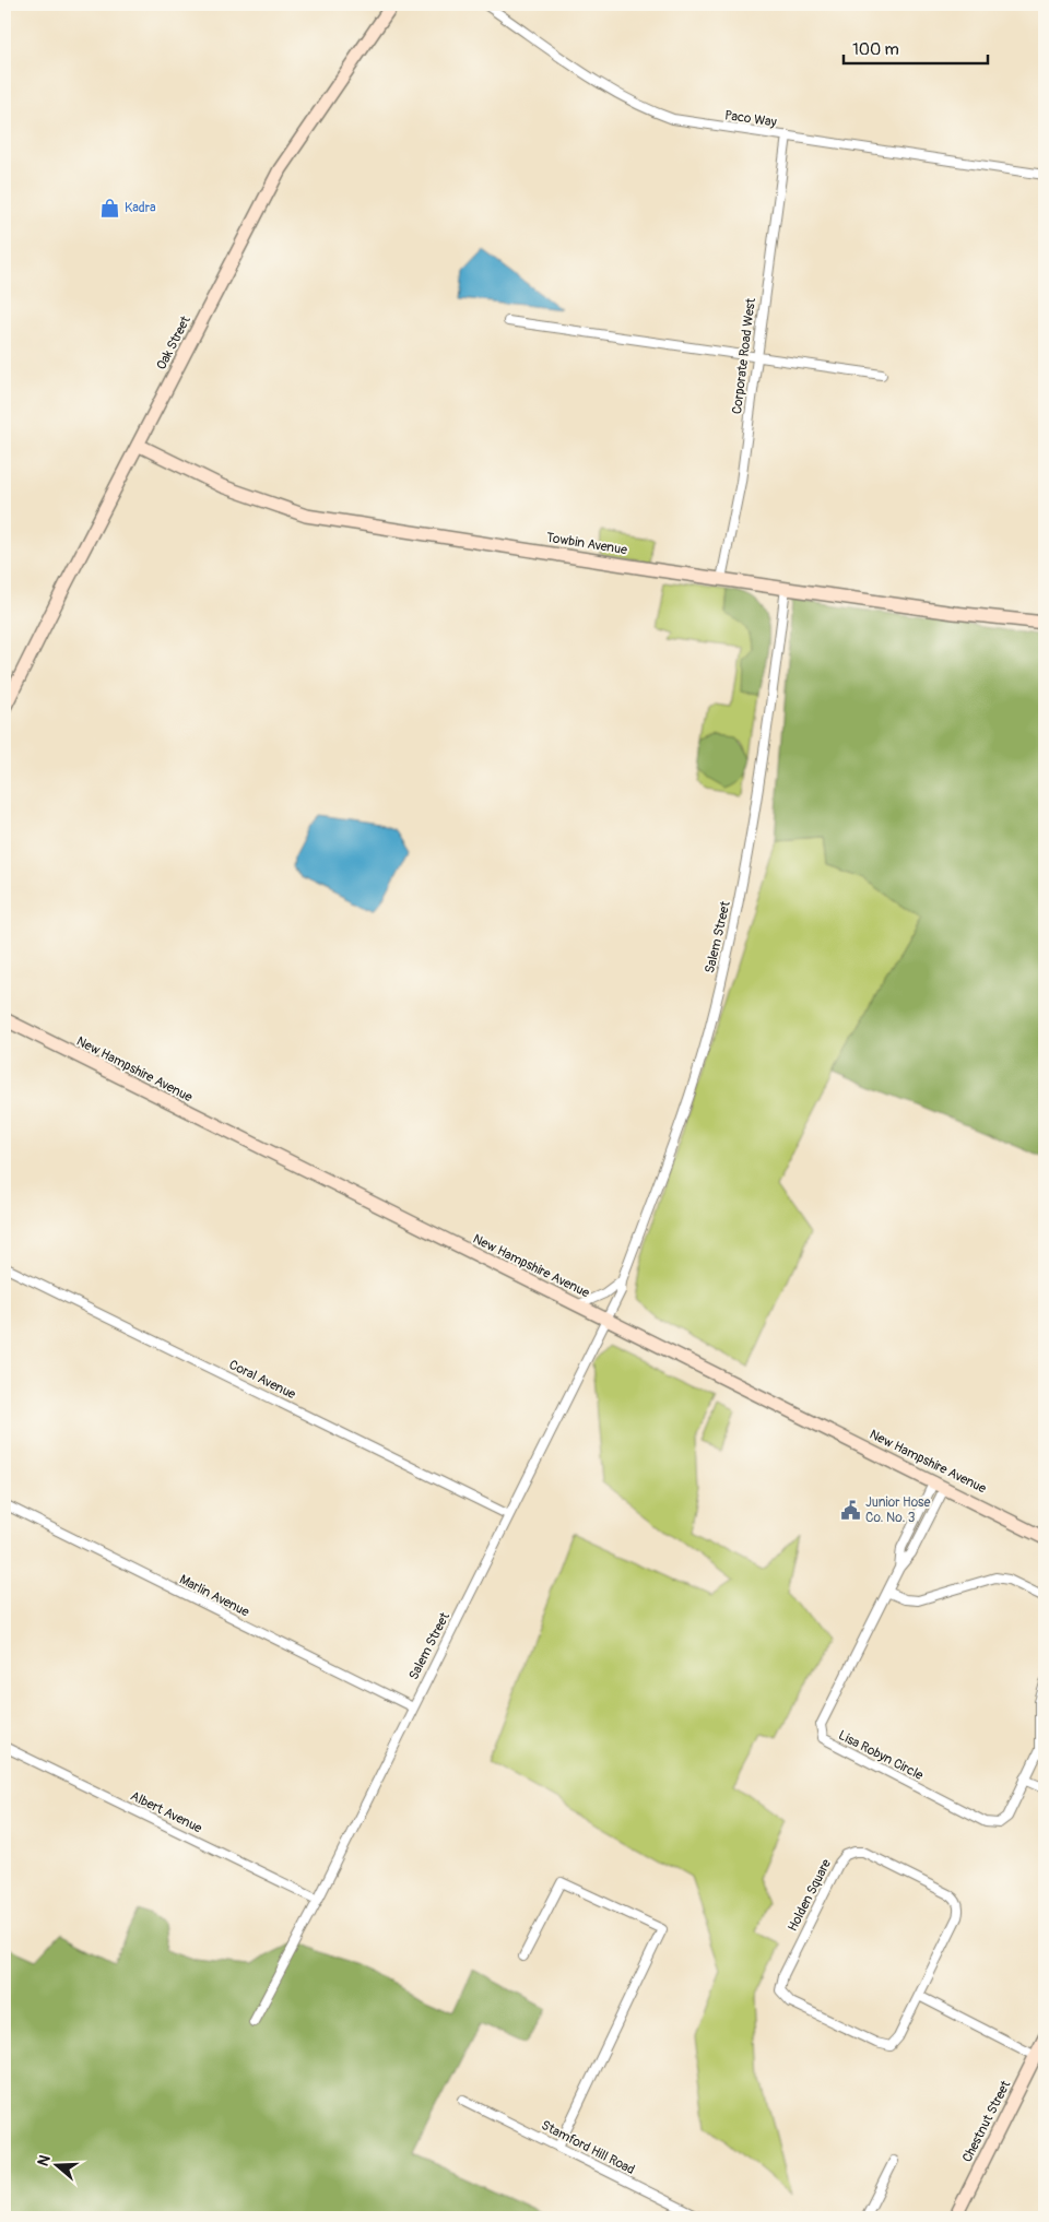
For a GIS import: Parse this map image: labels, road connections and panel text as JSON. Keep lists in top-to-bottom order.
{
  "streets": {
    "street": [
      "Paco Way",
      "Oak Street",
      "Corporate Road West",
      "Towbin Avenue",
      "Salem Street",
      "New Hampshire Avenue",
      "Coral Avenue",
      "Marlin Avenue",
      "Lisa Robyn Circle",
      "Albert Avenue",
      "Holden Square",
      "Chestnut Street",
      "Stamford Hill Road"
    ]
  },
  "crossings": [
    ["Paco Way", "Corporate Road West"],
    ["Oak Street", "Towbin Avenue"],
    ["Corporate Road West", "Towbin Avenue"],
    ["Towbin Avenue", "Salem Street"],
    ["Salem Street", "New Hampshire Avenue"],
    ["Salem Street", "Coral Avenue"],
    ["Salem Street", "Marlin Avenue"],
    ["Salem Street", "Albert Avenue"],
    ["New Hampshire Avenue", "Lisa Robyn Circle"]
  ],
  "places": {
    "shop": ["Kadra"],
    "public building": ["Junior Hose Co. No. 3"]
  },
  "scale_bar": "100 m",
  "north": "left"
}
